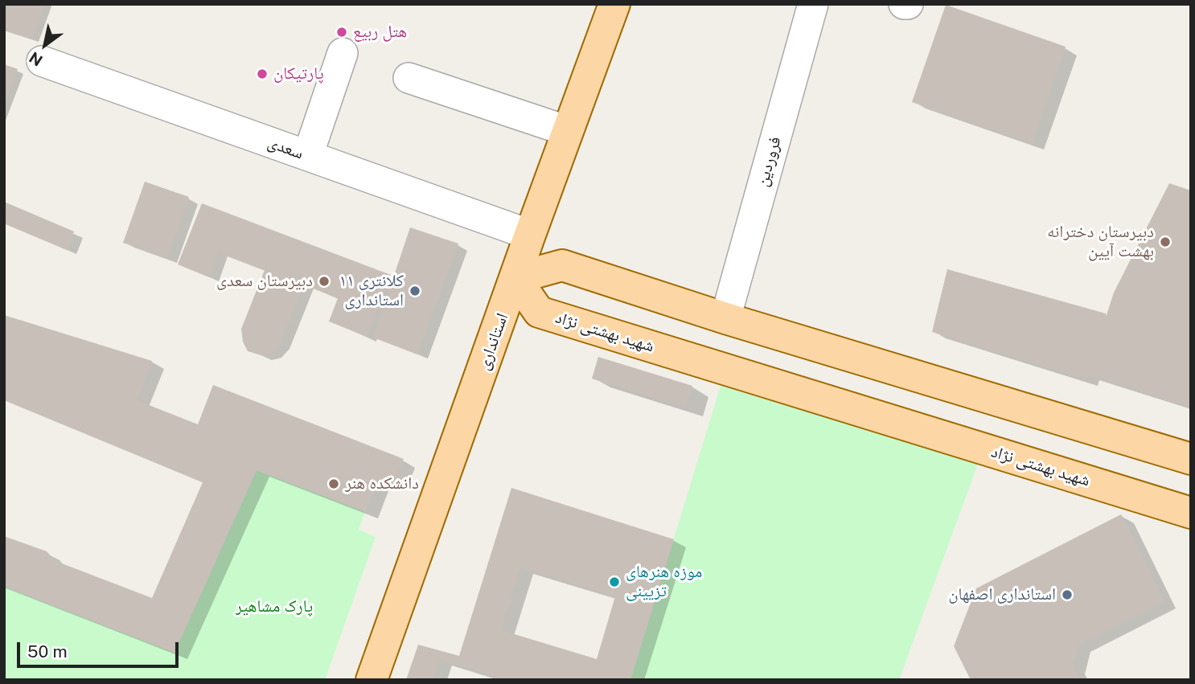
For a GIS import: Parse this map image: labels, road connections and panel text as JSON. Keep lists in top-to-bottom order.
{
  "streets": {
    "main road": ["شهید بهشتی نژاد", "استانداری"],
    "street": ["سعدی", "فروردین"]
  },
  "crossings": [
    ["سعدی", "استانداری"],
    ["شهید بهشتی نژاد", "استانداری"]
  ],
  "parks": ["پارک مشاهیر"],
  "places": [
    "هتل ربیع",
    "پارتیکان",
    "دبیرستان دخترانه بهشت آیین",
    "دبیرستان سعدی",
    "کلانتری ۱۱ استانداری",
    "دانشکده هنر",
    "موزه هنرهای تزیینی",
    "استانداری اصفهان"
  ],
  "scale_bar": "50 m",
  "north": "bottom left"
}
